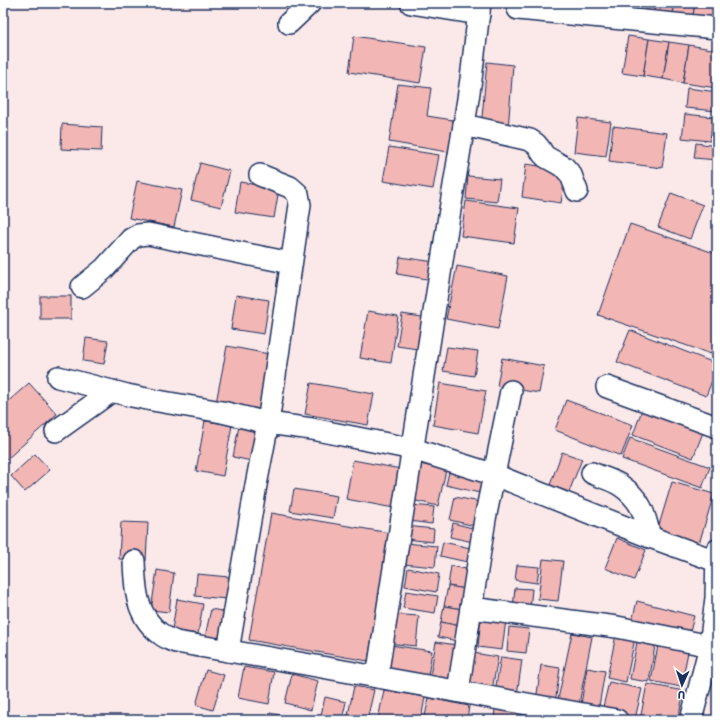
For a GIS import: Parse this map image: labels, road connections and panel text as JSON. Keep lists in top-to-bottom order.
{
  "north": "bottom"
}
